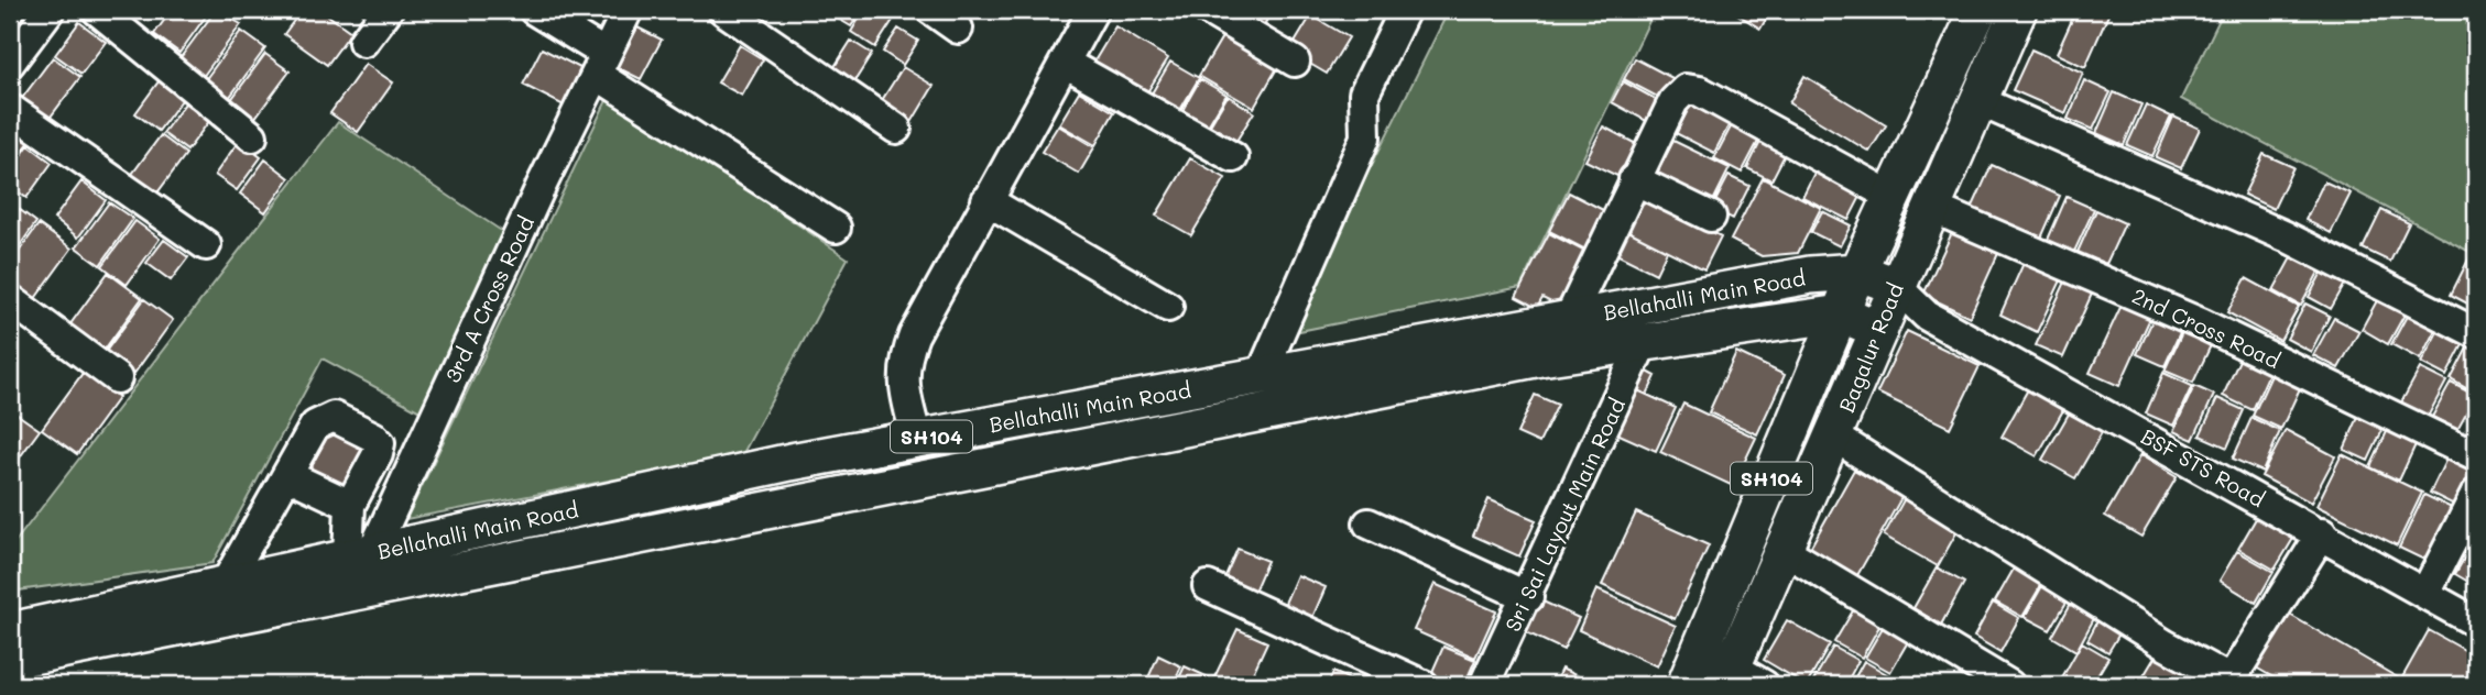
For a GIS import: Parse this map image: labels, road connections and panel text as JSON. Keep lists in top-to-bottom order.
{
  "streets": {
    "main road": ["Bellahalli Main Road", "Bagalur Road", "SH104"],
    "street": [
      "3rd A Cross Road",
      "2nd Cross Road",
      "BSF STS Road",
      "Sri Sai Layout Main Road"
    ]
  },
  "crossings": [
    ["Bellahalli Main Road", "3rd A Cross Road"],
    ["Bellahalli Main Road", "Bagalur Road"],
    ["Bellahalli Main Road", "SH104"],
    ["Bellahalli Main Road", "Sri Sai Layout Main Road"],
    ["2nd Cross Road", "Bagalur Road"],
    ["Bagalur Road", "SH104"],
    ["Bagalur Road", "BSF STS Road"],
    ["SH104", "BSF STS Road"]
  ]
}
